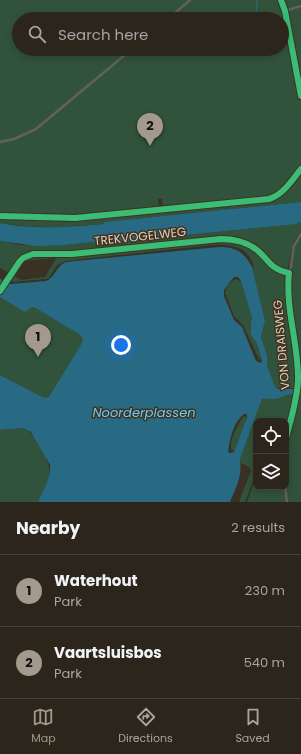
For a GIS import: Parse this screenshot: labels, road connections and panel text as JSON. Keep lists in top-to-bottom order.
{
  "streets": {
    "street": ["TREKVOGELWEG", "VON DRAISWEG"]
  },
  "crossings": [
    ["TREKVOGELWEG", "VON DRAISWEG"]
  ],
  "water": ["Noorderplassen"],
  "page": {
    "search": "Search here",
    "pins": ["2", "1"],
    "heading": ["Nearby", "2 results"],
    "list": [
      {
        "mark": "1",
        "name": "Waterhout",
        "note": "Park",
        "value": "230 m"
      },
      {
        "mark": "2",
        "name": "Vaartsluisbos",
        "note": "Park",
        "value": "540 m"
      }
    ],
    "nav": ["Map", "Directions", "Saved"]
  }
}
